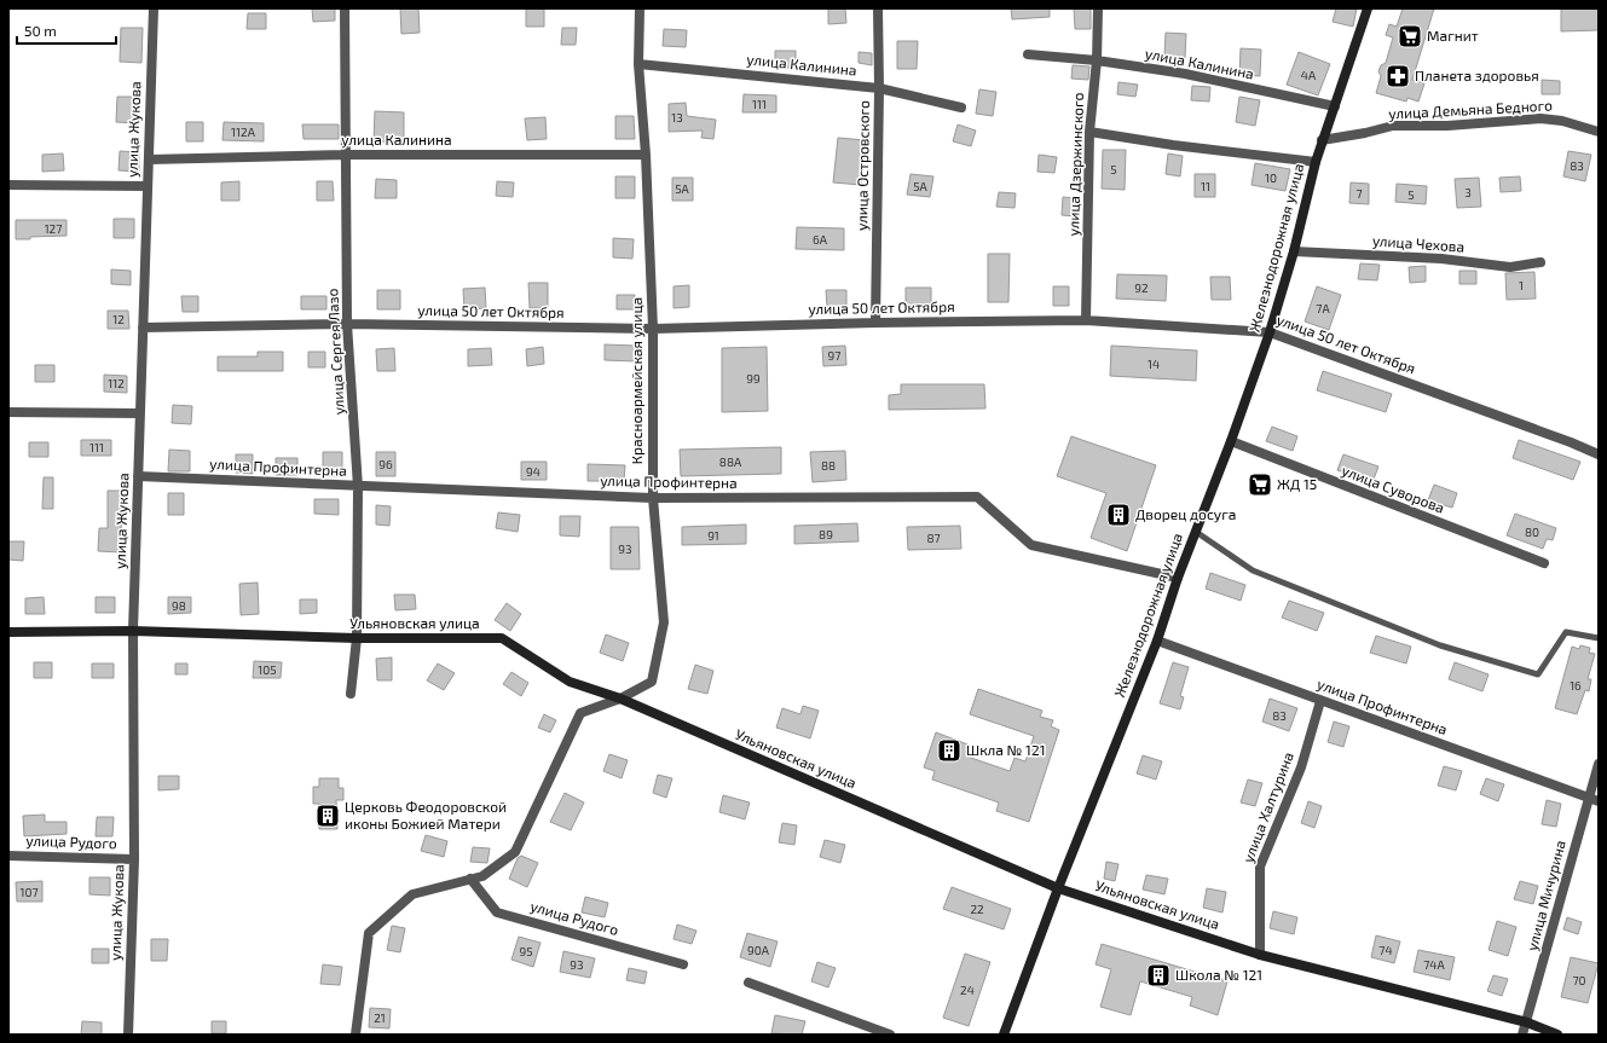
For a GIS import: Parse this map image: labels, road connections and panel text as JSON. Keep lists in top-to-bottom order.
{
  "streets": {
    "street": [
      "улица Калинина",
      "улица Демьяна Бедного",
      "улица Жукова",
      "улица Дзержинского",
      "улица Островского",
      "улица Чехова",
      "Железнодорожная улица",
      "улица 50 лет Октября",
      "улица Сергея Лазо",
      "Красноармейская улица",
      "улица Профинтерна",
      "улица Суворова",
      "Ульяновская улица",
      "улица Халтурина",
      "улица Рудого",
      "улица Мичурина"
    ]
  },
  "crossings": [
    ["улица Калинина", "улица Жукова"],
    ["улица Калинина", "улица Дзержинского"],
    ["улица Калинина", "улица Островского"],
    ["улица Калинина", "Железнодорожная улица"],
    ["улица Калинина", "улица Сергея Лазо"],
    ["улица Калинина", "Красноармейская улица"],
    ["улица Демьяна Бедного", "Железнодорожная улица"],
    ["улица Жукова", "улица 50 лет Октября"],
    ["улица Жукова", "улица Профинтерна"],
    ["улица Жукова", "Ульяновская улица"],
    ["улица Жукова", "улица Рудого"],
    ["улица Дзержинского", "улица 50 лет Октября"],
    ["улица Островского", "улица 50 лет Октября"],
    ["улица Чехова", "Железнодорожная улица"],
    ["Железнодорожная улица", "улица 50 лет Октября"],
    ["Железнодорожная улица", "улица Профинтерна"],
    ["Железнодорожная улица", "улица Суворова"],
    ["Железнодорожная улица", "Ульяновская улица"],
    ["улица 50 лет Октября", "улица Сергея Лазо"],
    ["улица 50 лет Октября", "Красноармейская улица"],
    ["улица Сергея Лазо", "улица Профинтерна"],
    ["улица Сергея Лазо", "Ульяновская улица"],
    ["Красноармейская улица", "улица Профинтерна"],
    ["Красноармейская улица", "Ульяновская улица"],
    ["Красноармейская улица", "улица Рудого"],
    ["улица Профинтерна", "улица Халтурина"],
    ["улица Профинтерна", "улица Мичурина"],
    ["Ульяновская улица", "улица Халтурина"],
    ["Ульяновская улица", "улица Мичурина"]
  ],
  "places": {
    "supermarket": ["Магнит", "ЖД 15"],
    "pharmacy": ["Планета здоровья"],
    "building": [
      "Дворец досуга",
      "Шкла № 121",
      "Церковь Феодоровской иконы Божией Матери",
      "Школа № 121"
    ]
  },
  "house_numbers": [
    "4А",
    "111",
    "13",
    "112А",
    "83",
    "5",
    "10",
    "5А",
    "11",
    "5А",
    "3",
    "7",
    "5",
    "127",
    "6А",
    "1",
    "92",
    "7А",
    "12",
    "97",
    "14",
    "99",
    "112",
    "111",
    "88А",
    "96",
    "88",
    "94",
    "80",
    "89",
    "91",
    "87",
    "93",
    "98",
    "105",
    "16",
    "83",
    "107",
    "22",
    "90А",
    "74",
    "95",
    "93",
    "74А",
    "70",
    "24",
    "21"
  ],
  "scale_bar": "50 m"
}
